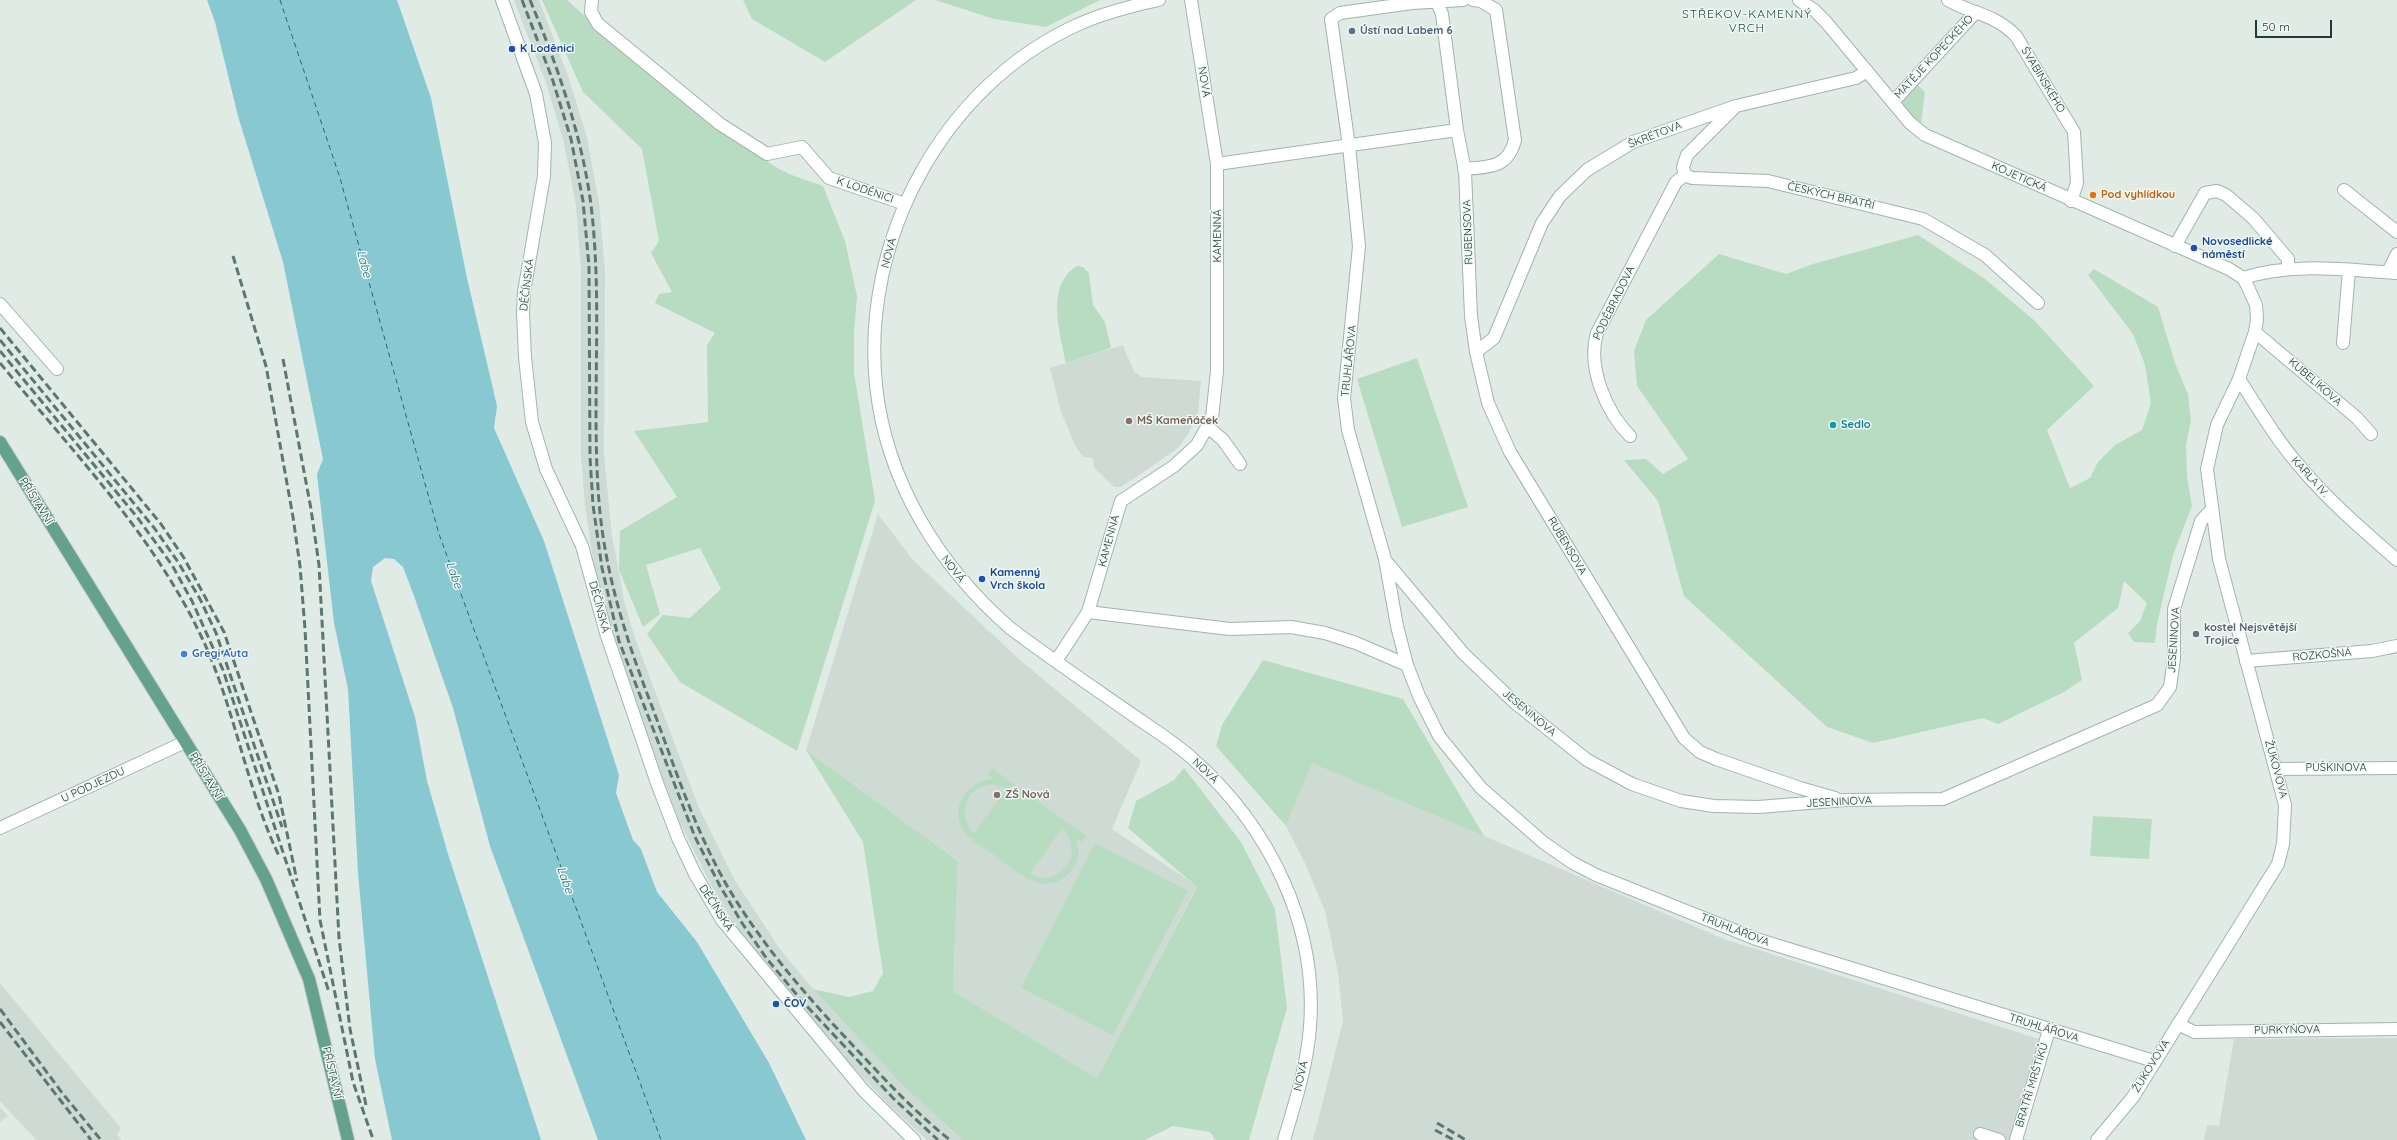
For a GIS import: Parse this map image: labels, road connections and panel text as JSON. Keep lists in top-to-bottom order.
{
  "streets": {
    "main road": ["PŘÍSTAVNÍ"],
    "street": [
      "MATĚJE KOPECKÉHO",
      "ŠVABINSKÉHO",
      "NOVÁ",
      "ŠKRÉTOVA",
      "KOJETICKÁ",
      "K LODĚNICI",
      "ČESKÝCH BRATŘÍ",
      "RUBENSOVA",
      "KAMENNÁ",
      "DĚČÍNSKÁ",
      "PODĚBRADOVA",
      "TRUHLÁŘOVA",
      "KUBELÍKOVA",
      "KARLA IV.",
      "JESENINOVA",
      "ROZKOŠNÁ",
      "PUŠKINOVA",
      "ŽUKOVOVA",
      "U PODJEZDU",
      "PURKYŇOVA",
      "BRATŘÍ MRŠTÍKŮ"
    ]
  },
  "crossings": [
    ["MATĚJE KOPECKÉHO", "ŠVABINSKÉHO"],
    ["MATĚJE KOPECKÉHO", "KOJETICKÁ"],
    ["ŠVABINSKÉHO", "KOJETICKÁ"],
    ["NOVÁ", "K LODĚNICI"],
    ["NOVÁ", "KAMENNÁ"],
    ["ŠKRÉTOVA", "KOJETICKÁ"],
    ["ŠKRÉTOVA", "RUBENSOVA"],
    ["ČESKÝCH BRATŘÍ", "PODĚBRADOVA"],
    ["RUBENSOVA", "TRUHLÁŘOVA"],
    ["RUBENSOVA", "JESENINOVA"],
    ["TRUHLÁŘOVA", "JESENINOVA"],
    ["TRUHLÁŘOVA", "ŽUKOVOVA"],
    ["TRUHLÁŘOVA", "BRATŘÍ MRŠTÍKŮ"],
    ["KARLA IV.", "ŽUKOVOVA"],
    ["PŘÍSTAVNÍ", "U PODJEZDU"],
    ["JESENINOVA", "ŽUKOVOVA"],
    ["ROZKOŠNÁ", "ŽUKOVOVA"],
    ["PUŠKINOVA", "ŽUKOVOVA"],
    ["ŽUKOVOVA", "PURKYŇOVA"]
  ],
  "districts": ["STŘEKOV-KAMENNÝ VRCH"],
  "water": ["Labe"],
  "places": [
    "Ústí nad Labem 6",
    "K Loděnici",
    "Pod vyhlídkou",
    "Novosedlické náměstí",
    "MŠ Kameňáček",
    "Sedlo",
    "Kamenný Vrch škola",
    "kostel Nejsvětější Trojice",
    "Gregi Auta",
    "ZŠ Nová",
    "ČOV"
  ],
  "scale_bar": "50 m"
}
